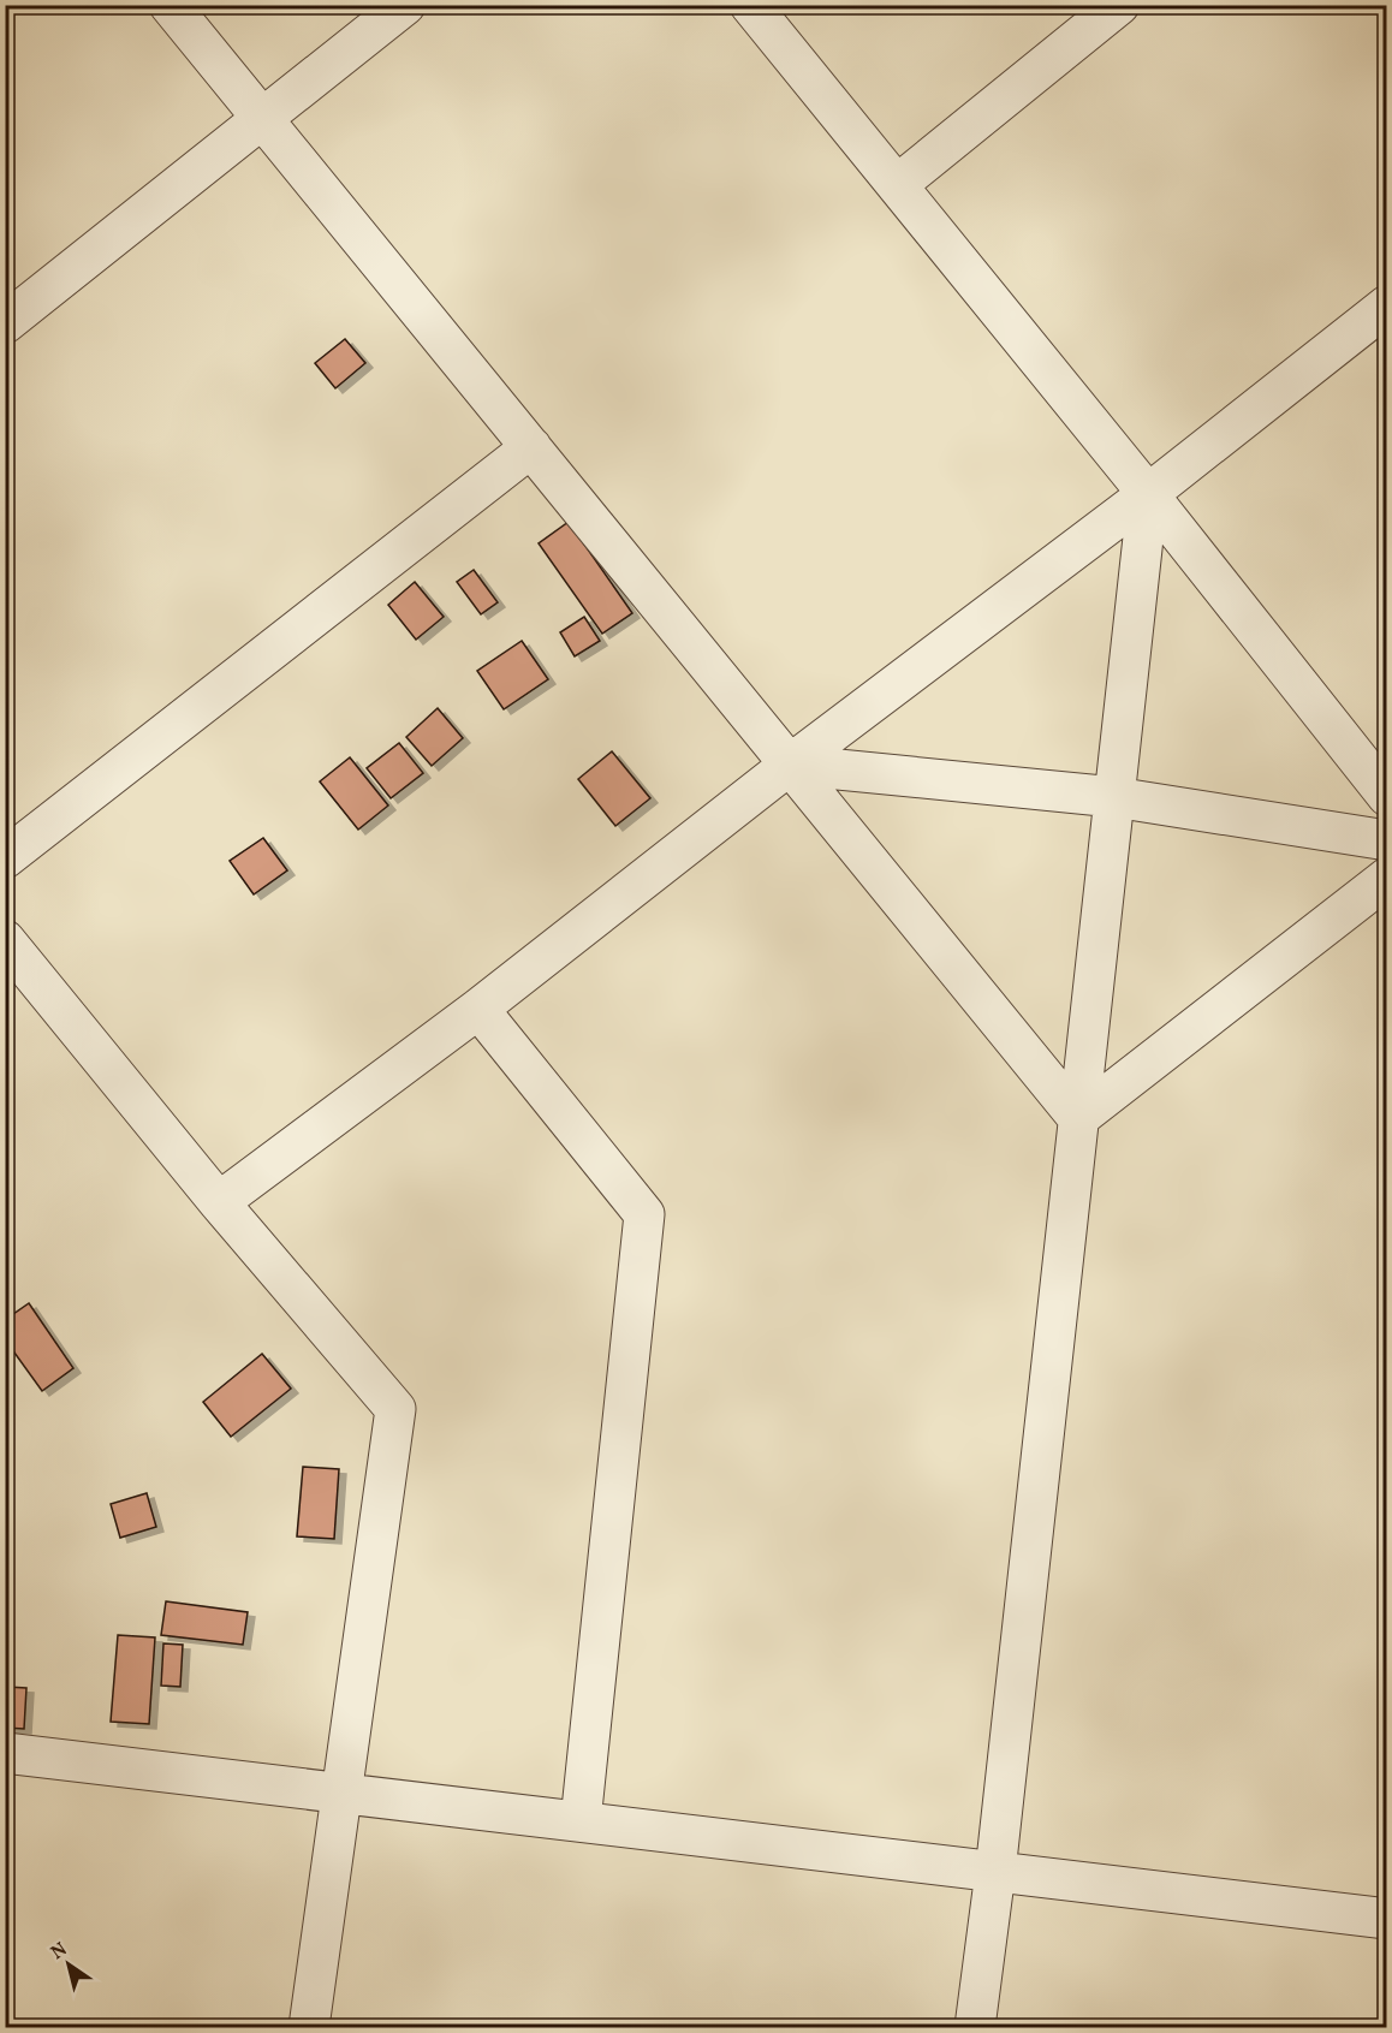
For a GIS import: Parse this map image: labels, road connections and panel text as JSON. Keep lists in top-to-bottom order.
{
  "north": "top left"
}
